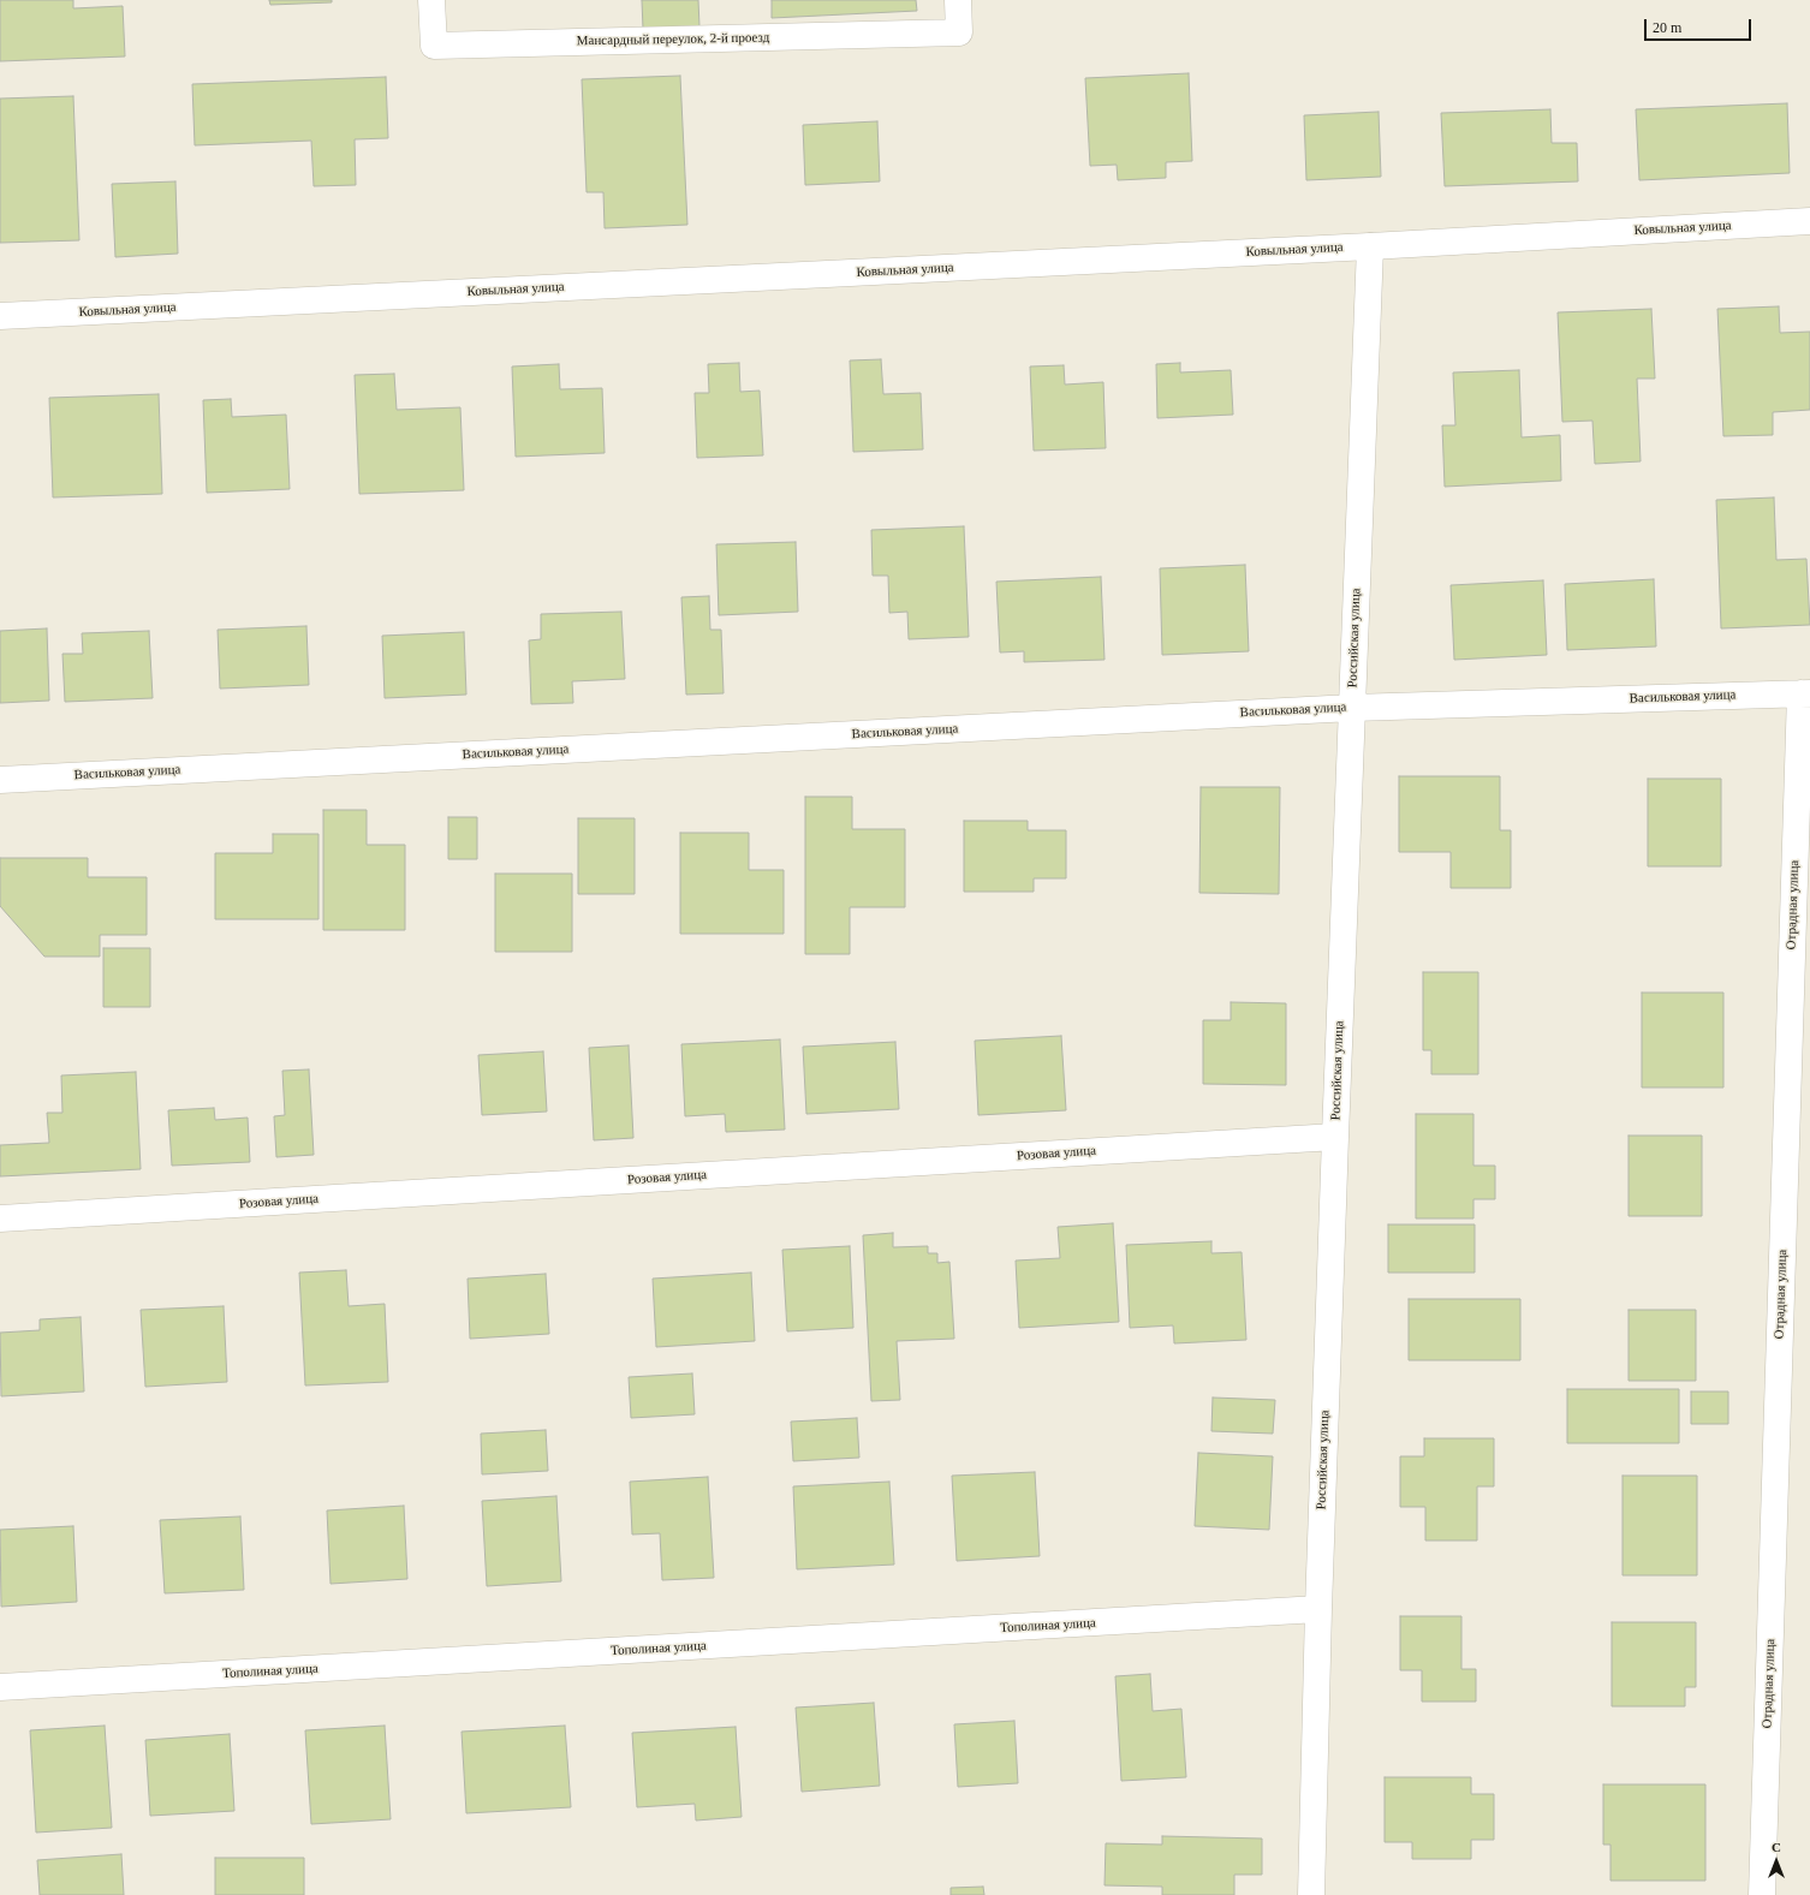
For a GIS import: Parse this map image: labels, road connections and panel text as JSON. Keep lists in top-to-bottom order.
{
  "streets": {
    "street": [
      "Мансардный переулок, 2-й проезд",
      "Ковыльная улица",
      "Российская улица",
      "Васильковая улица",
      "Отрадная улица",
      "Розовая улица",
      "Тополиная улица"
    ]
  },
  "crossings": [
    ["Ковыльная улица", "Российская улица"],
    ["Российская улица", "Васильковая улица"],
    ["Российская улица", "Розовая улица"],
    ["Российская улица", "Тополиная улица"],
    ["Васильковая улица", "Отрадная улица"]
  ],
  "scale_bar": "20 m",
  "north": "top"
}
